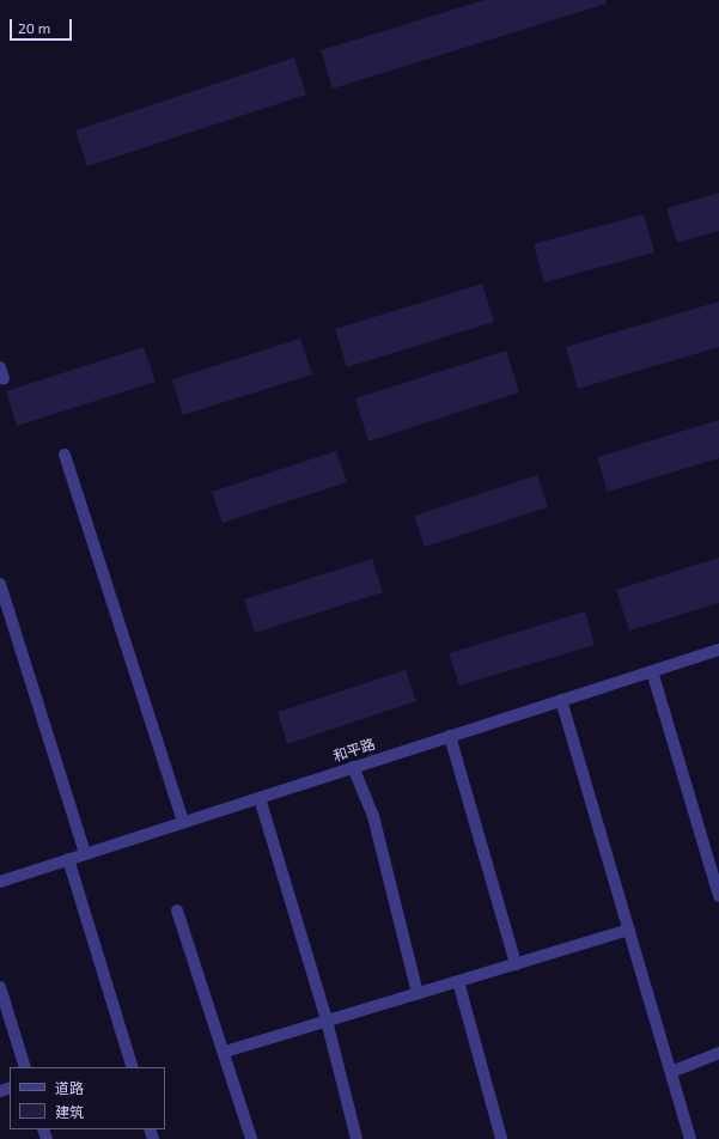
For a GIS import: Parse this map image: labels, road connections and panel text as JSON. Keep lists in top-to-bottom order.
{
  "streets": {
    "street": ["和平路"]
  },
  "legend": ["道路", "建筑"],
  "scale_bar": "20 m"
}
